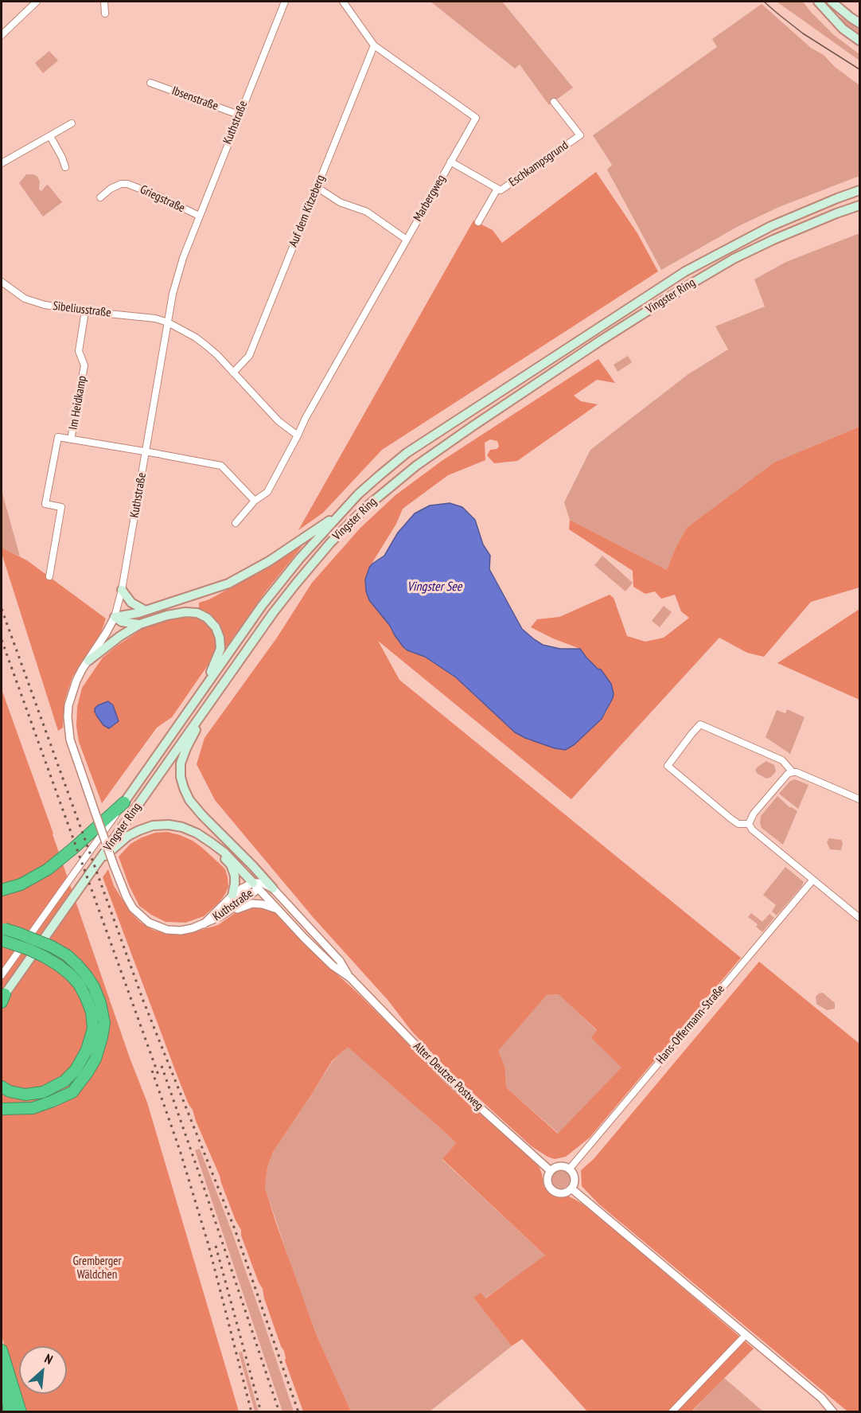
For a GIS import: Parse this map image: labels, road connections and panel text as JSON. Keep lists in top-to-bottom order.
{
  "streets": {
    "main road": ["Vingster Ring"],
    "street": [
      "Ibsenstraße",
      "Kuthstraße",
      "Eschkampsgrund",
      "Marbergweg",
      "Griegstraße",
      "Auf dem Kitzeberg",
      "Sibeliusstraße",
      "Im Heidkamp",
      "Hans-Offermann-Straße",
      "Alter Deutzer Postweg"
    ]
  },
  "crossings": [
    ["Ibsenstraße", "Kuthstraße"],
    ["Kuthstraße", "Griegstraße"],
    ["Kuthstraße", "Sibeliusstraße"],
    ["Kuthstraße", "Im Heidkamp"],
    ["Kuthstraße", "Alter Deutzer Postweg"],
    ["Eschkampsgrund", "Marbergweg"],
    ["Marbergweg", "Auf dem Kitzeberg"],
    ["Marbergweg", "Im Heidkamp"],
    ["Sibeliusstraße", "Im Heidkamp"],
    ["Hans-Offermann-Straße", "Alter Deutzer Postweg"]
  ],
  "water": ["Vingster See"],
  "parks": ["Gremberger Wäldchen"],
  "north": "top right"
}
